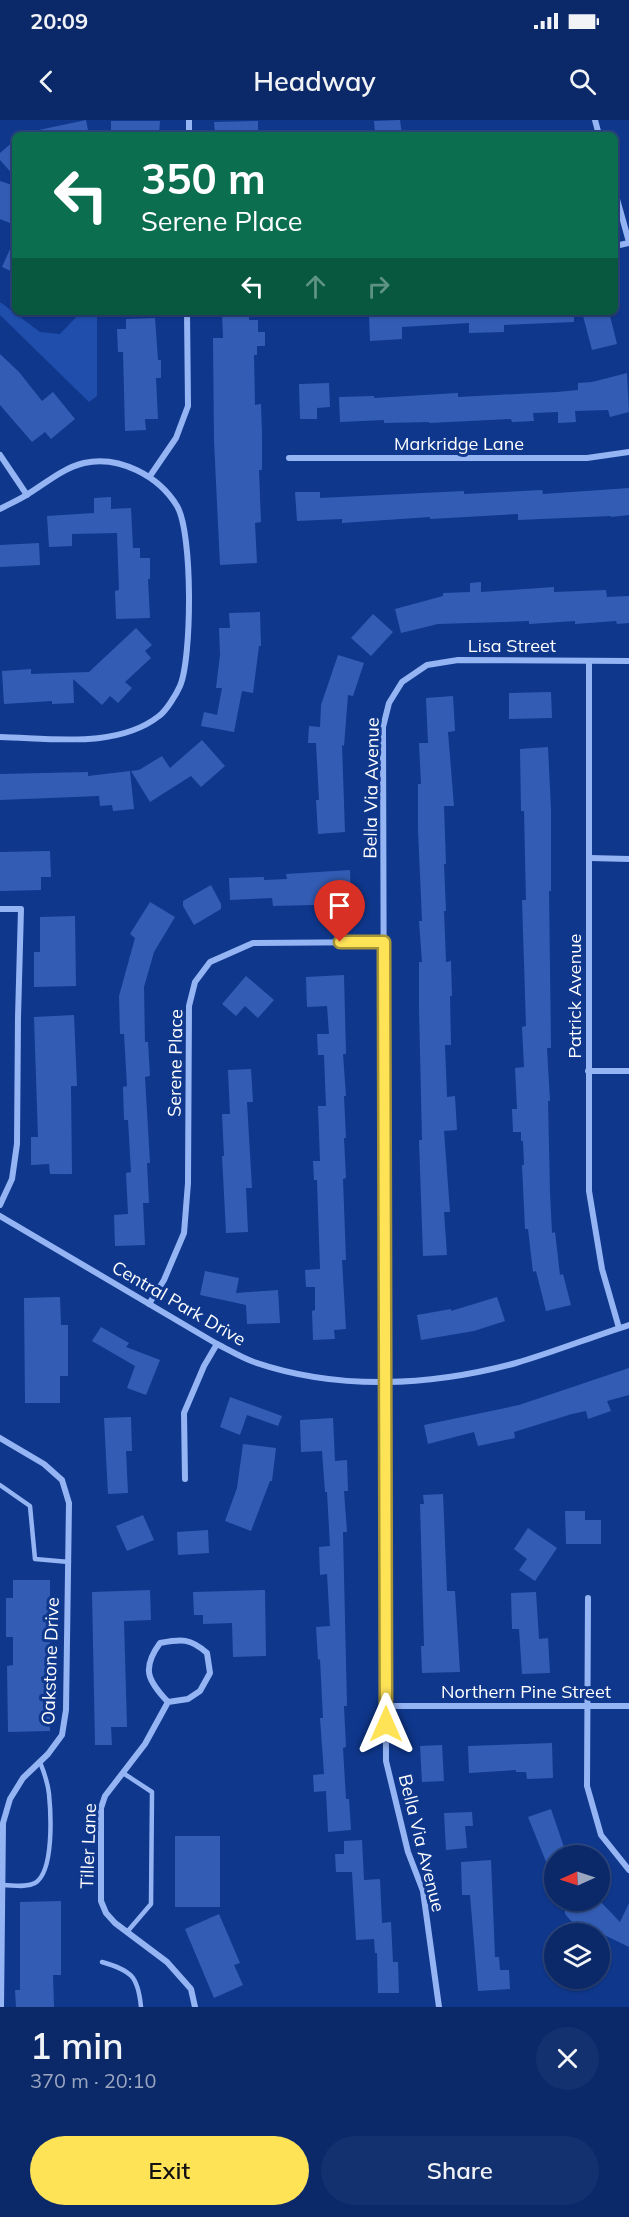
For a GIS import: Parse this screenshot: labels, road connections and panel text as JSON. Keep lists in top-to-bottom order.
{
  "streets": {
    "street": [
      "Markridge Lane",
      "Lisa Street",
      "Bella Via Avenue",
      "Patrick Avenue",
      "Serene Place",
      "Central Park Drive",
      "Oakstone Drive",
      "Northern Pine Street",
      "Tiller Lane"
    ]
  },
  "crossings": [
    ["Lisa Street", "Bella Via Avenue"],
    ["Lisa Street", "Patrick Avenue"],
    ["Bella Via Avenue", "Serene Place"],
    ["Bella Via Avenue", "Central Park Drive"],
    ["Bella Via Avenue", "Northern Pine Street"],
    ["Patrick Avenue", "Central Park Drive"],
    ["Serene Place", "Central Park Drive"]
  ],
  "north": "left",
  "page": {
    "status": "20:09",
    "header": "Headway",
    "turn": ["350 m", "Serene Place"],
    "heading": ["1 min", "370 m · 20:10"],
    "buttons": ["Exit", "Share"]
  }
}
